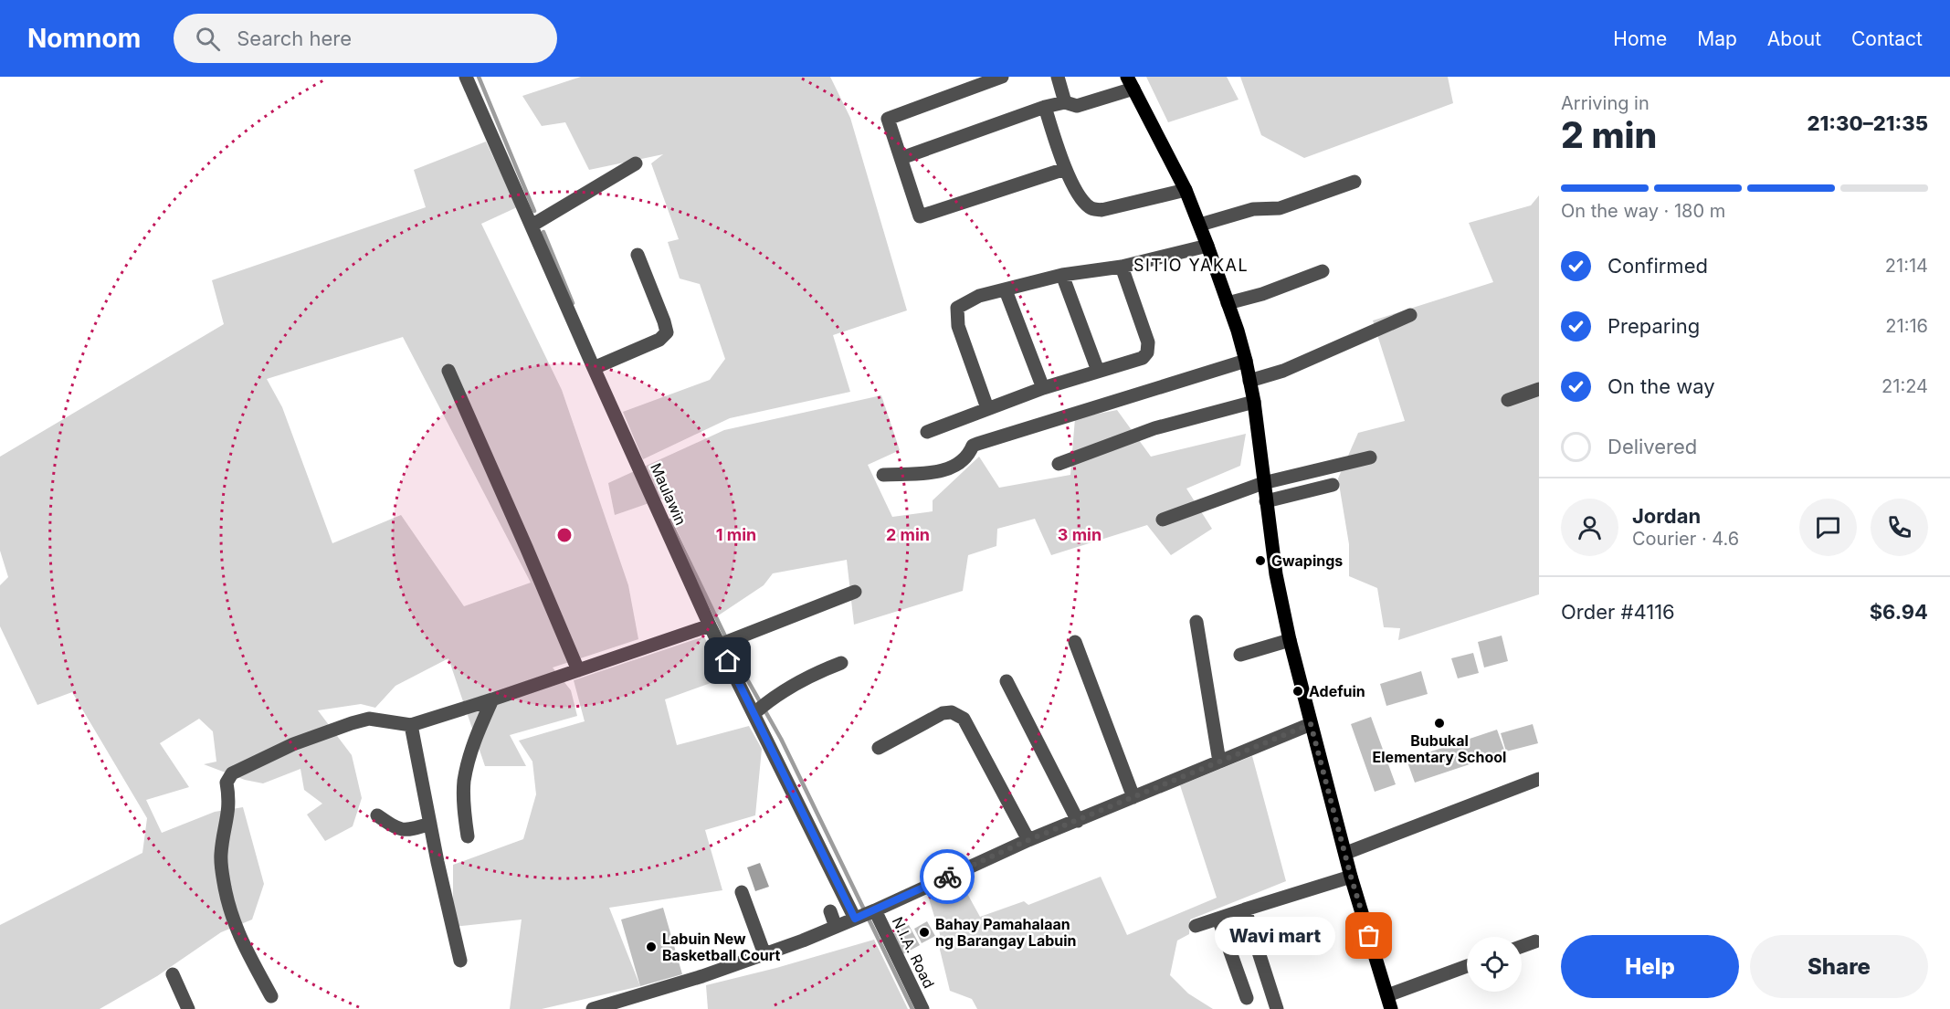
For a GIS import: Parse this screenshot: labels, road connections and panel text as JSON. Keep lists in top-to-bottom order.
{
  "streets": {
    "street": ["Maulawin", "N.I.A. Road"]
  },
  "districts": ["SITIO YAKAL"],
  "places": [
    "Gwapings",
    "Adefuin",
    "Bubukal Elementary School",
    "Bahay Pamahalaan ng Barangay Labuin",
    "Wavi mart",
    "Labuin New Basketball Court"
  ],
  "page": {
    "header": "Nomnom",
    "search": "Search here",
    "nav": [
      "Home",
      "Map",
      "About",
      "Contact"
    ],
    "heading": ["2 min", "Arriving in", "21:30–21:35"],
    "panel": [
      "Jordan",
      "Courier · 4.6",
      "Order #4116",
      "$6.94"
    ],
    "bar": "On the way · 180 m",
    "list": [
      ["Confirmed", "21:14"],
      ["Preparing", "21:16"],
      ["On the way", "21:24"],
      "Delivered"
    ],
    "bubble": "Wavi mart",
    "buttons": ["Help", "Share"]
  },
  "rings": ["1 min", "2 min", "3 min"]
}
